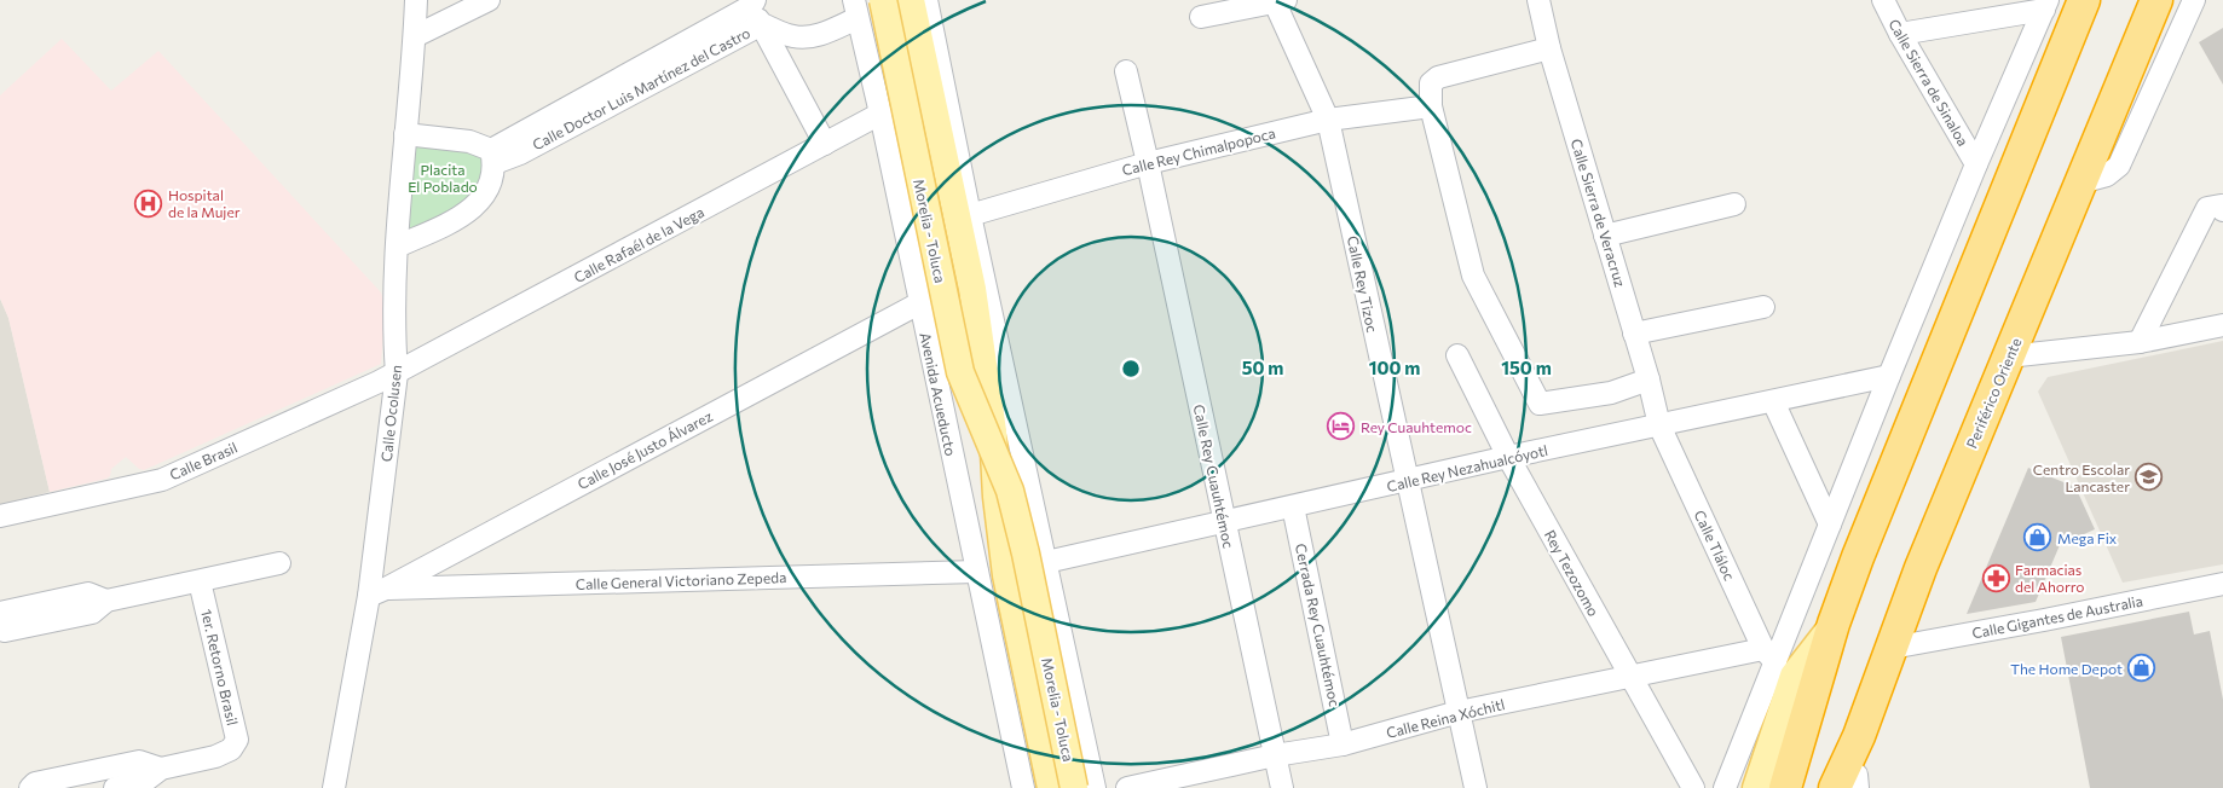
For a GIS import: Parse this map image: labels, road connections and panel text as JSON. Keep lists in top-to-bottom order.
{
  "streets": {
    "highway": ["Periférico Oriente"],
    "main road": ["Morelia - Toluca"],
    "street": [
      "Calle Sierra de Sinaloa",
      "Calle Doctor Luis Martínez del Castro",
      "Calle Rey Chimalpopoca",
      "Calle Sierra de Veracruz",
      "Calle Rafaél de la Vega",
      "Calle Rey Tizoc",
      "Avenida Acueducto",
      "Calle Ocolusen",
      "Calle José Justo Álvarez",
      "Calle Brasil",
      "Calle Rey Nezahualcóyotl",
      "Calle Rey Cuauhtémoc",
      "Calle Tláloc",
      "Rey Tezozomo",
      "Calle General Victoriano Zepeda",
      "Calle Gigantes de Australia",
      "Cerrada Rey Cuauhtémoc",
      "1er. Retorno Brasil",
      "Calle Reina Xóchitl"
    ]
  },
  "crossings": [
    ["Calle Doctor Luis Martínez del Castro", "Avenida Acueducto"],
    ["Calle Rey Chimalpopoca", "Calle Rey Tizoc"],
    ["Calle Rey Chimalpopoca", "Calle Rey Cuauhtémoc"],
    ["Calle Sierra de Veracruz", "Calle Rey Nezahualcóyotl"],
    ["Calle Sierra de Veracruz", "Calle Tláloc"],
    ["Calle Rafaél de la Vega", "Avenida Acueducto"],
    ["Calle Rafaél de la Vega", "Calle Ocolusen"],
    ["Calle Rafaél de la Vega", "Calle Brasil"],
    ["Calle Rey Tizoc", "Calle Rey Nezahualcóyotl"],
    ["Calle Rey Tizoc", "Calle Reina Xóchitl"],
    ["Periférico Oriente", "Calle Gigantes de Australia"],
    ["Avenida Acueducto", "Calle José Justo Álvarez"],
    ["Avenida Acueducto", "Calle General Victoriano Zepeda"],
    ["Calle Ocolusen", "Calle José Justo Álvarez"],
    ["Calle Ocolusen", "Calle Brasil"],
    ["Calle Ocolusen", "Calle General Victoriano Zepeda"],
    ["Calle José Justo Álvarez", "Calle General Victoriano Zepeda"],
    ["Calle Rey Nezahualcóyotl", "Calle Rey Cuauhtémoc"],
    ["Calle Rey Nezahualcóyotl", "Calle Tláloc"],
    ["Calle Rey Nezahualcóyotl", "Rey Tezozomo"],
    ["Calle Rey Nezahualcóyotl", "Cerrada Rey Cuauhtémoc"],
    ["Calle Rey Cuauhtémoc", "Calle Reina Xóchitl"],
    ["Calle Tláloc", "Calle Reina Xóchitl"],
    ["Rey Tezozomo", "Calle Reina Xóchitl"],
    ["Cerrada Rey Cuauhtémoc", "Calle Reina Xóchitl"]
  ],
  "parks": ["Placita El Poblado"],
  "places": {
    "hospital": ["Hospital de la Mujer"],
    "hotel": ["Rey Cuauhtemoc"],
    "school or university": ["Centro Escolar Lancaster"],
    "shop": ["Mega Fix", "The Home Depot"],
    "pharmacy": ["Farmacias del Ahorro"]
  },
  "rings": ["50 m", "100 m", "150 m"]
}
